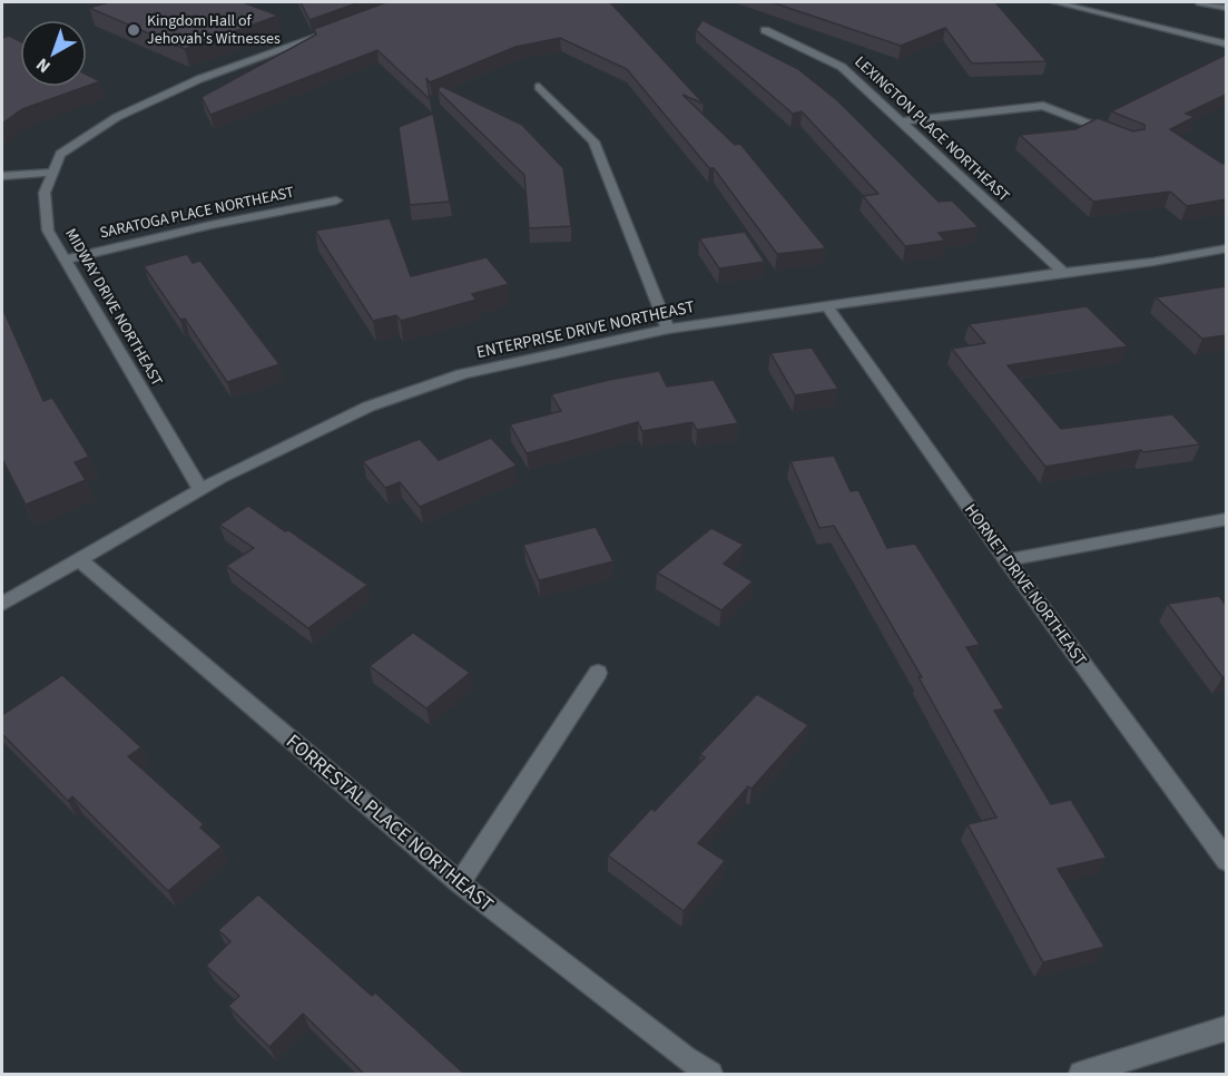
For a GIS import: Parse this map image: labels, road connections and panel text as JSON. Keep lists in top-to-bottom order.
{
  "streets": {
    "street": [
      "LEXINGTON PLACE NORTHEAST",
      "SARATOGA PLACE NORTHEAST",
      "MIDWAY DRIVE NORTHEAST",
      "ENTERPRISE DRIVE NORTHEAST",
      "HORNET DRIVE NORTHEAST",
      "FORRESTAL PLACE NORTHEAST"
    ]
  },
  "crossings": [
    ["LEXINGTON PLACE NORTHEAST", "ENTERPRISE DRIVE NORTHEAST"],
    ["SARATOGA PLACE NORTHEAST", "MIDWAY DRIVE NORTHEAST"],
    ["MIDWAY DRIVE NORTHEAST", "ENTERPRISE DRIVE NORTHEAST"],
    ["ENTERPRISE DRIVE NORTHEAST", "HORNET DRIVE NORTHEAST"],
    ["ENTERPRISE DRIVE NORTHEAST", "FORRESTAL PLACE NORTHEAST"]
  ],
  "places": ["Kingdom Hall of Jehovah's Witnesses"],
  "north": "bottom left"
}
